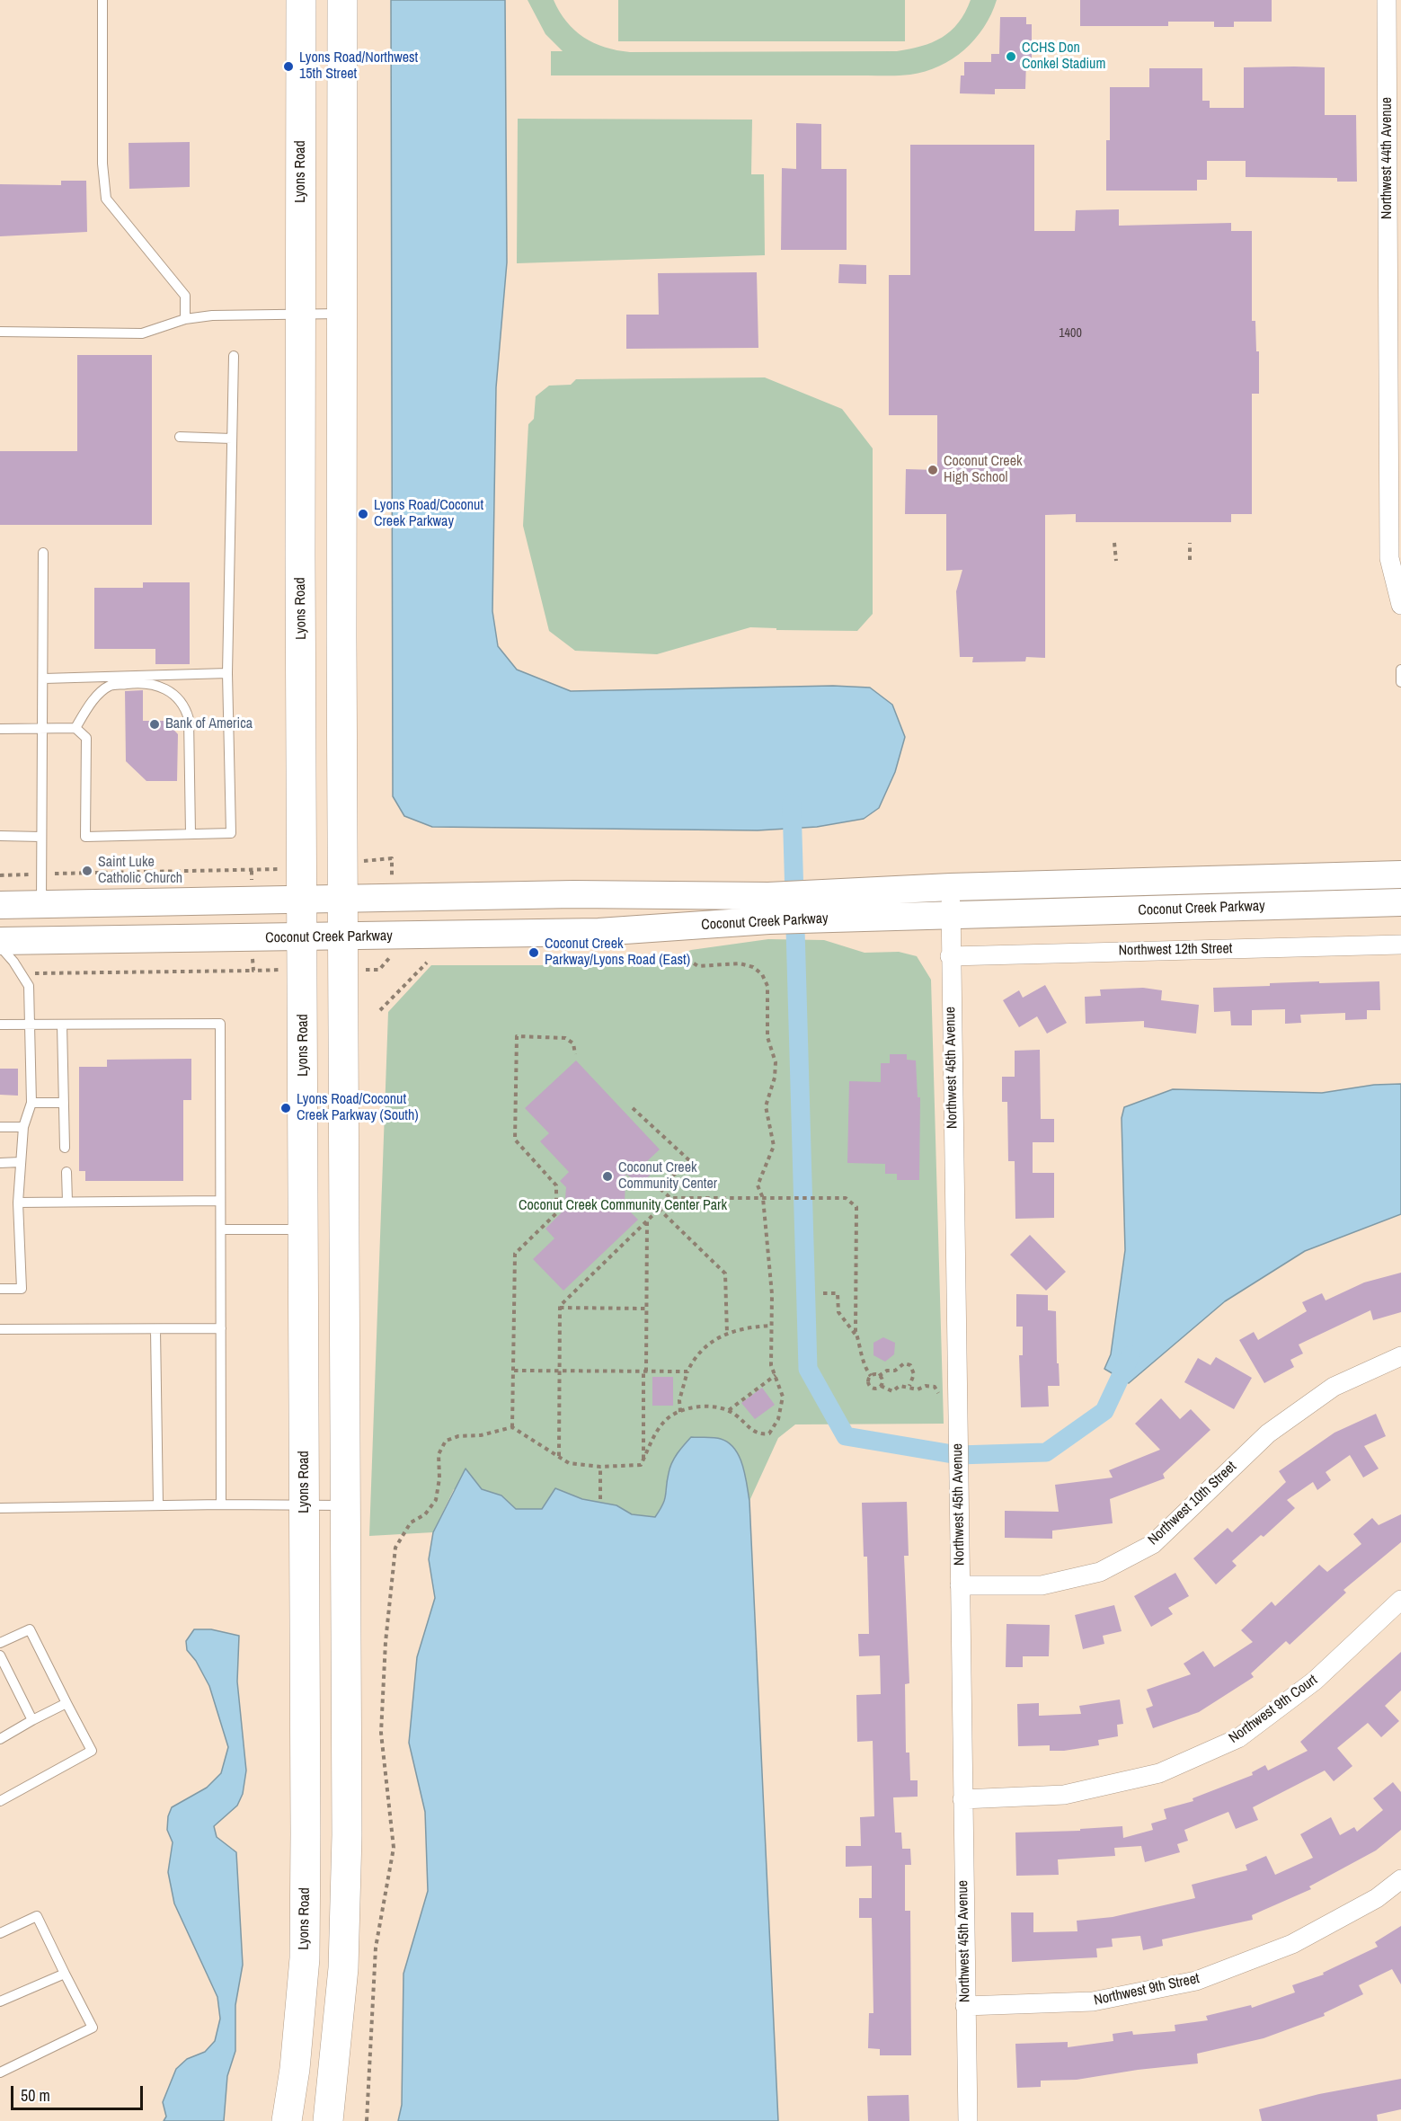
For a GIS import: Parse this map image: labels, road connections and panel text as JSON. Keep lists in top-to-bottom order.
{
  "streets": {
    "main road": ["Lyons Road", "Coconut Creek Parkway"],
    "street": [
      "Northwest 44th Avenue",
      "Northwest 12th Street",
      "Northwest 45th Avenue",
      "Northwest 10th Street",
      "Northwest 9th Court",
      "Northwest 9th Street"
    ]
  },
  "crossings": [
    ["Lyons Road", "Coconut Creek Parkway"],
    ["Coconut Creek Parkway", "Northwest 45th Avenue"],
    ["Northwest 12th Street", "Northwest 45th Avenue"],
    ["Northwest 45th Avenue", "Northwest 10th Street"],
    ["Northwest 45th Avenue", "Northwest 9th Court"],
    ["Northwest 45th Avenue", "Northwest 9th Street"]
  ],
  "parks": ["Coconut Creek Community Center Park"],
  "places": [
    "CCHS Don Conkel Stadium",
    "Lyons Road/Northwest 15th Street",
    "Coconut Creek High School",
    "Lyons Road/Coconut Creek Parkway",
    "Bank of America",
    "Saint Luke Catholic Church",
    "Coconut Creek Parkway/Lyons Road (East)",
    "Lyons Road/Coconut Creek Parkway (South)",
    "Coconut Creek Community Center"
  ],
  "house_numbers": ["1400"],
  "scale_bar": "50 m"
}
